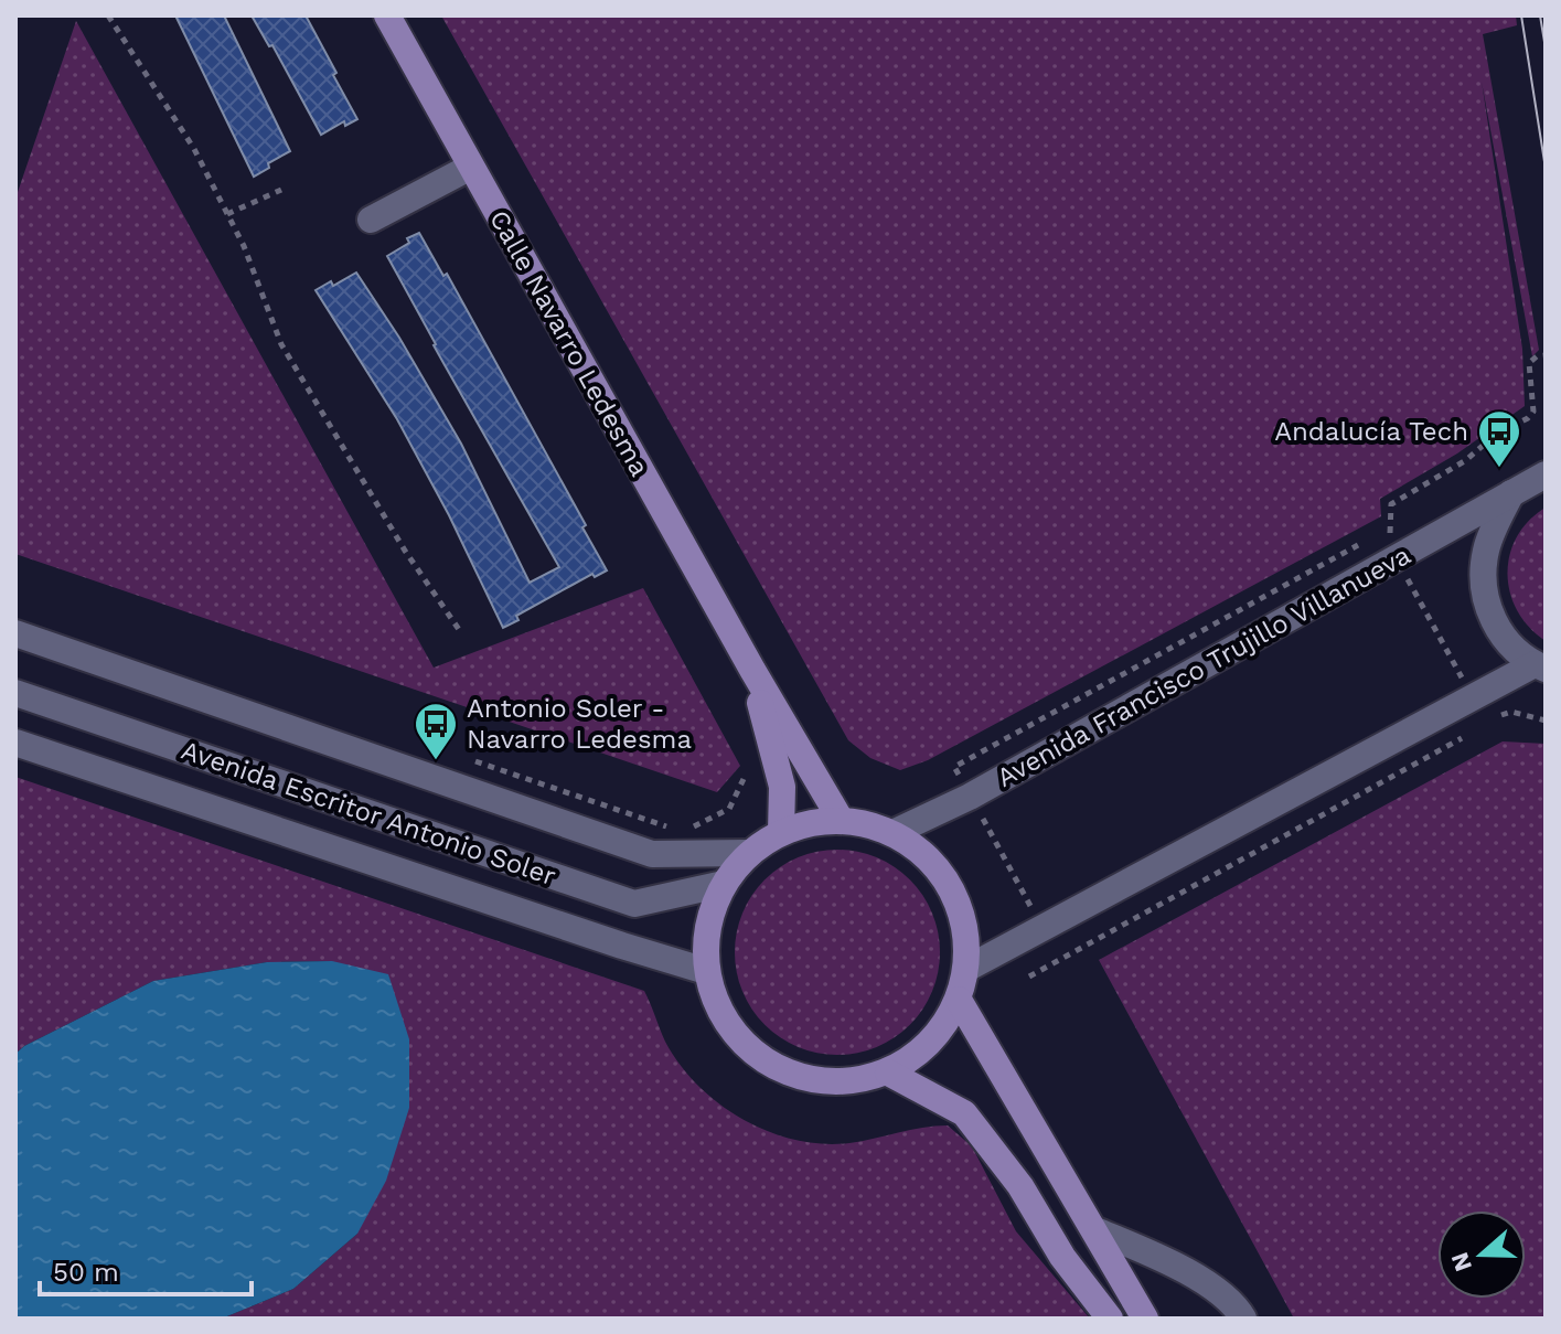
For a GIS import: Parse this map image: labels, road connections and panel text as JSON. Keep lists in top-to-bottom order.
{
  "streets": {
    "main road": ["Calle Navarro Ledesma"],
    "street": ["Avenida Francisco Trujillo Villanueva", "Avenida Escritor Antonio Soler"]
  },
  "crossings": [
    ["Calle Navarro Ledesma", "Avenida Francisco Trujillo Villanueva"],
    ["Calle Navarro Ledesma", "Avenida Escritor Antonio Soler"],
    ["Avenida Francisco Trujillo Villanueva", "Avenida Escritor Antonio Soler"]
  ],
  "places": {
    "bus stop": ["Andalucía Tech", "Antonio Soler - Navarro Ledesma"]
  },
  "scale_bar": "50 m",
  "north": "left"
}
